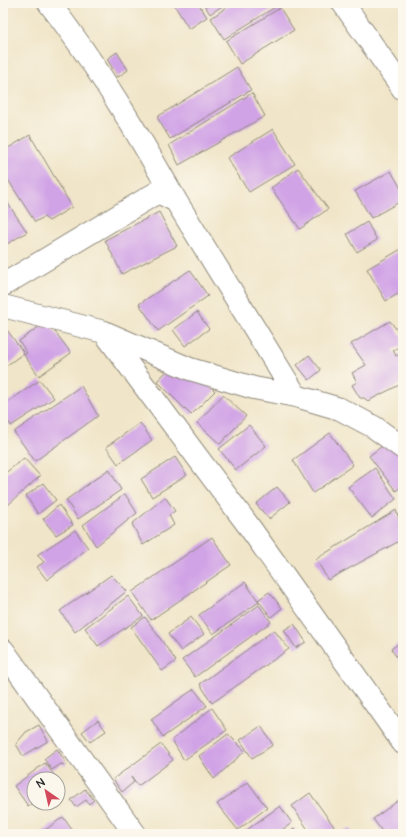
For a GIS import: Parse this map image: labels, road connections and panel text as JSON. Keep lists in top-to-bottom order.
{
  "north": "top left"
}
